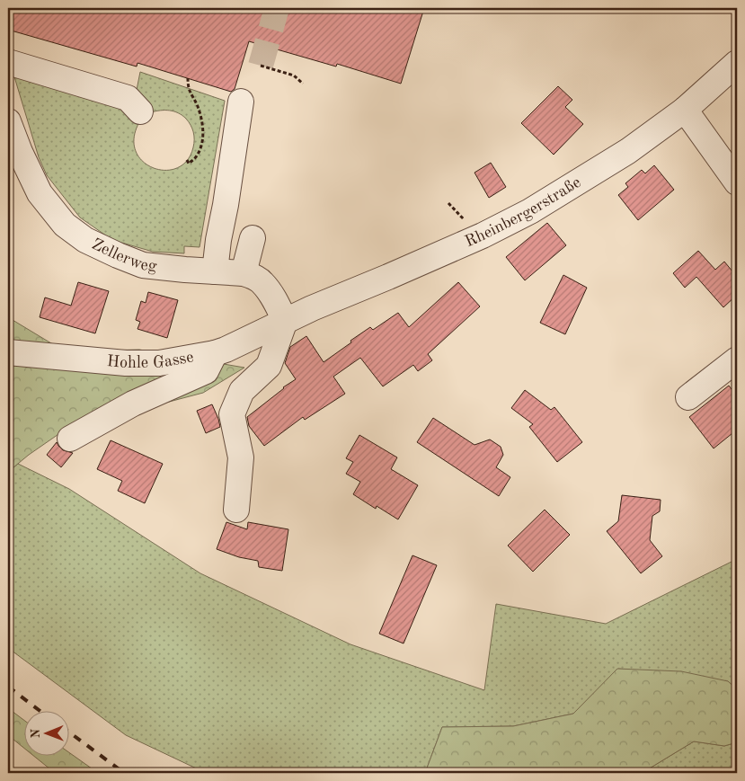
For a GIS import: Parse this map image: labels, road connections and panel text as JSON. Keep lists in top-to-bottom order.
{
  "streets": {
    "street": ["Rheinbergerstraße", "Zellerweg", "Hohle Gasse"]
  },
  "crossings": [
    ["Rheinbergerstraße", "Zellerweg"],
    ["Rheinbergerstraße", "Hohle Gasse"],
    ["Zellerweg", "Hohle Gasse"]
  ],
  "north": "left"
}
